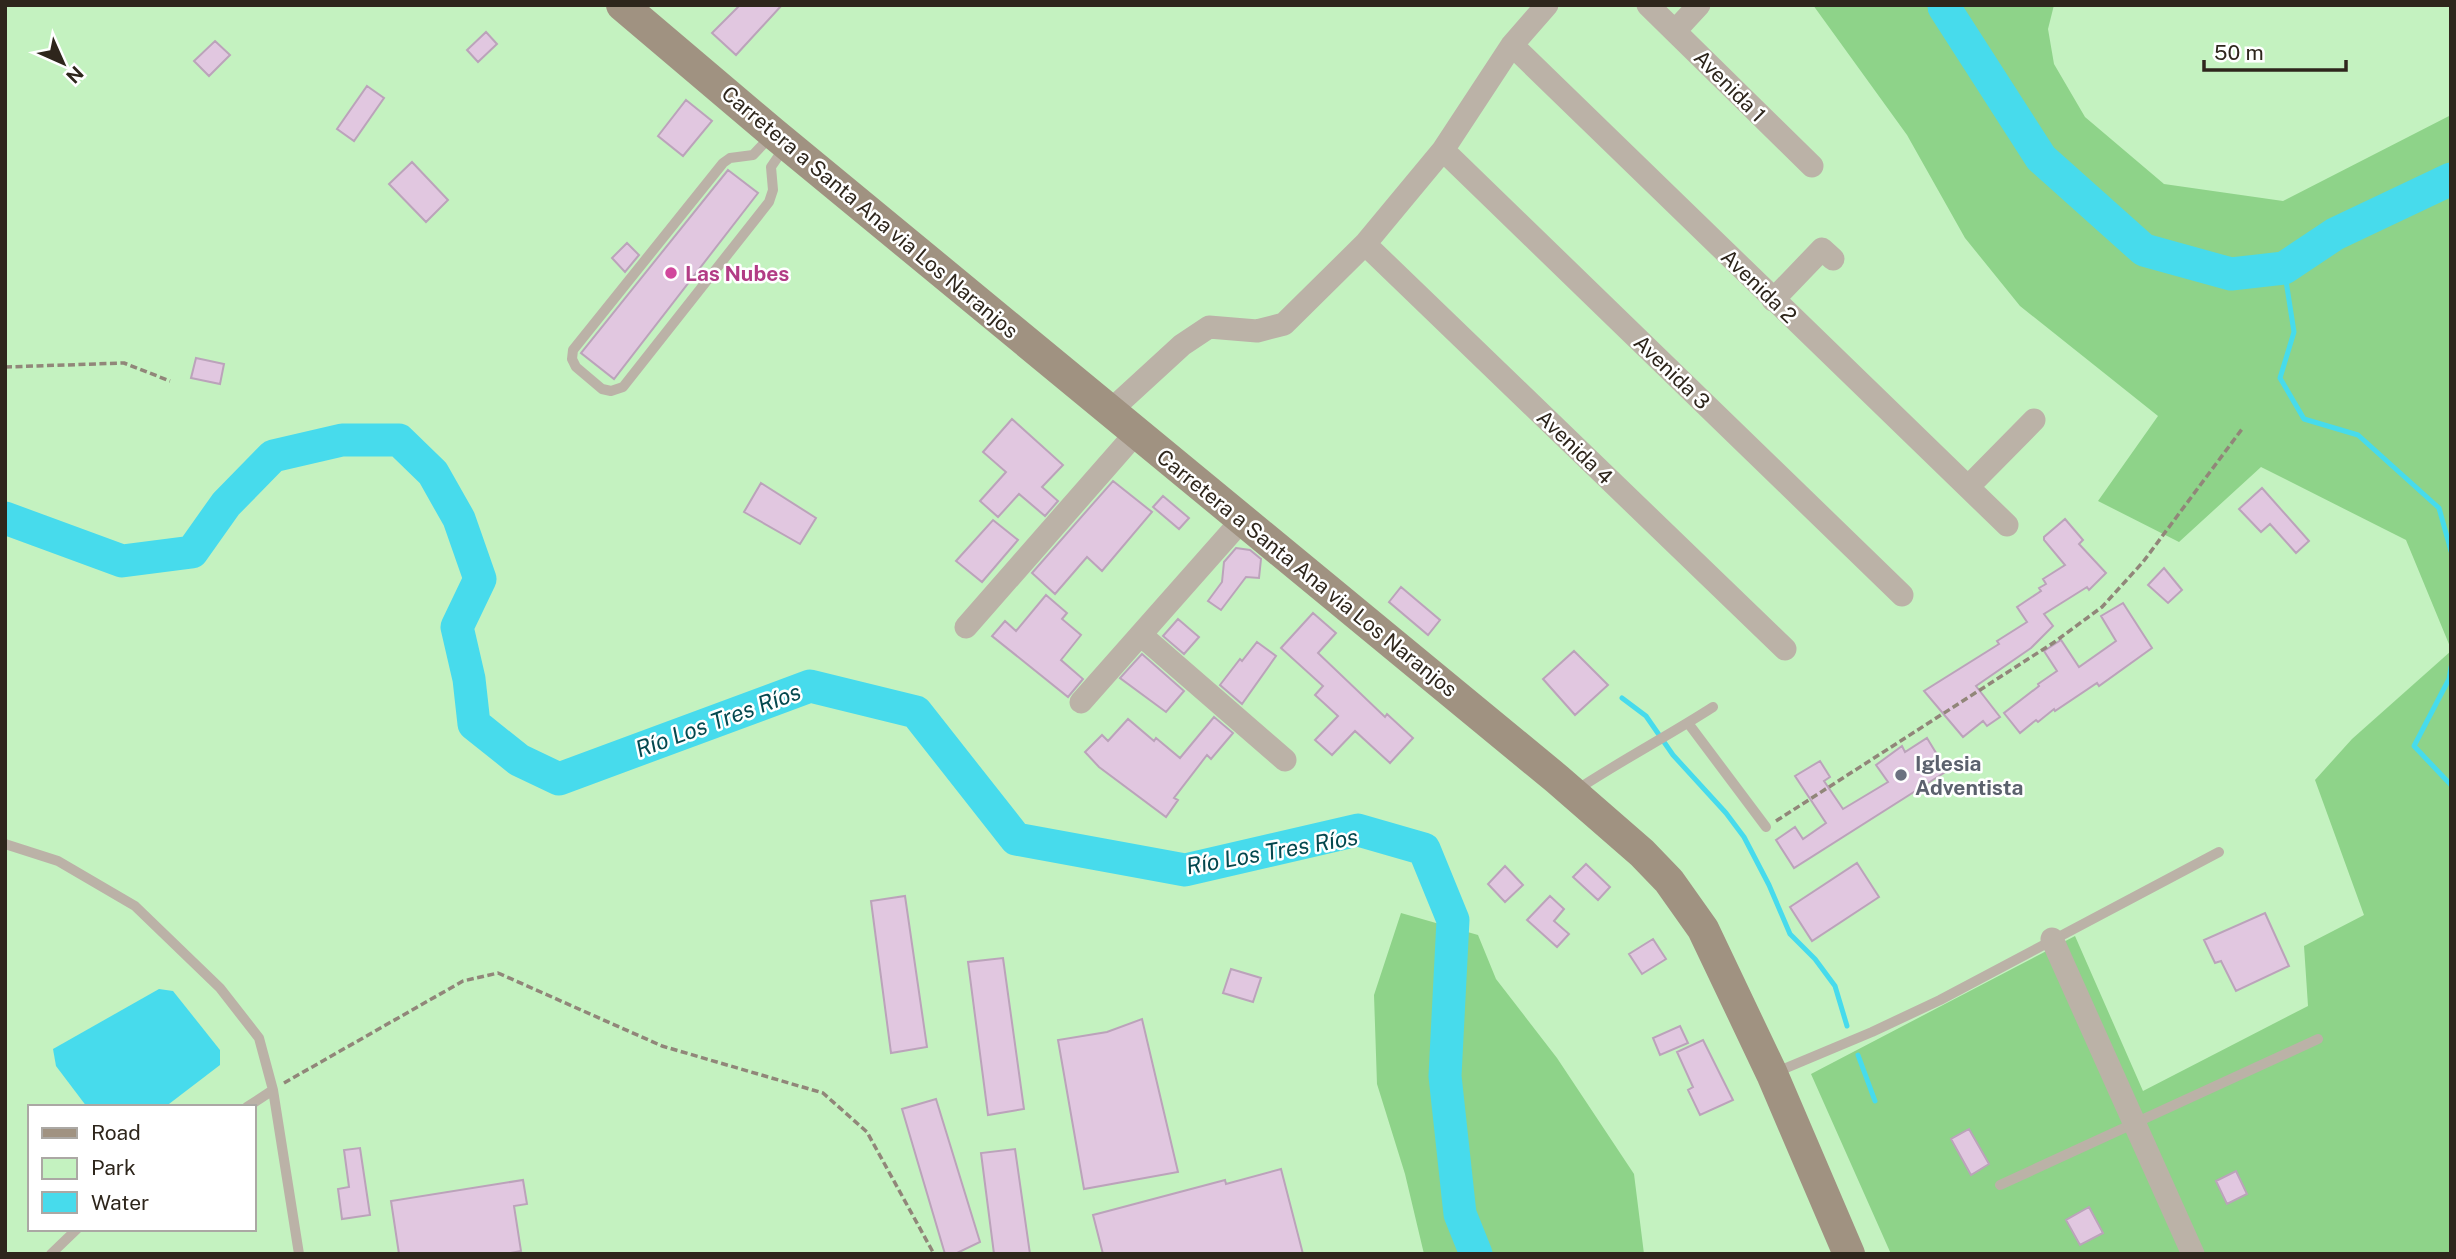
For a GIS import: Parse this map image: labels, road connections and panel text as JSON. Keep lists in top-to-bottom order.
{
  "streets": {
    "main road": ["Carretera a Santa Ana via Los Naranjos"],
    "street": [
      "Avenida 1",
      "Avenida 2",
      "Avenida 3",
      "Avenida 4"
    ]
  },
  "water": ["Río Los Tres Ríos"],
  "places": ["Las Nubes", "Iglesia Adventista"],
  "legend": ["Road", "Park", "Water"],
  "scale_bar": "50 m",
  "north": "bottom right"
}
